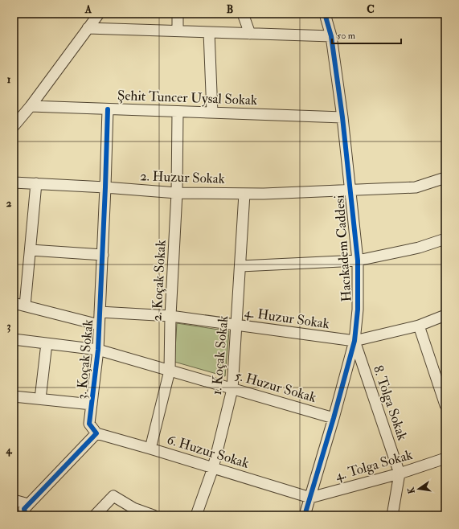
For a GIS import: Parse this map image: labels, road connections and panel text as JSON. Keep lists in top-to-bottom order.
{
  "streets": {
    "street": [
      "Şehit Tuncer Uysal Sokak",
      "2. Huzur Sokak",
      "Hacıkadem Caddesi",
      "2. Koçak Sokak",
      "4. Huzur Sokak",
      "1. Koçak Sokak",
      "3. Koçak Sokak",
      "5. Huzur Sokak",
      "8. Tolga Sokak",
      "6. Huzur Sokak",
      "4. Tolga Sokak"
    ]
  },
  "crossings": [
    ["Şehit Tuncer Uysal Sokak", "Hacıkadem Caddesi"],
    ["Şehit Tuncer Uysal Sokak", "2. Koçak Sokak"],
    ["Şehit Tuncer Uysal Sokak", "3. Koçak Sokak"],
    ["2. Huzur Sokak", "Hacıkadem Caddesi"],
    ["2. Huzur Sokak", "2. Koçak Sokak"],
    ["2. Huzur Sokak", "1. Koçak Sokak"],
    ["2. Huzur Sokak", "3. Koçak Sokak"],
    ["Hacıkadem Caddesi", "4. Huzur Sokak"],
    ["Hacıkadem Caddesi", "5. Huzur Sokak"],
    ["Hacıkadem Caddesi", "8. Tolga Sokak"],
    ["Hacıkadem Caddesi", "6. Huzur Sokak"],
    ["Hacıkadem Caddesi", "4. Tolga Sokak"],
    ["2. Koçak Sokak", "4. Huzur Sokak"],
    ["2. Koçak Sokak", "5. Huzur Sokak"],
    ["2. Koçak Sokak", "6. Huzur Sokak"],
    ["4. Huzur Sokak", "1. Koçak Sokak"],
    ["4. Huzur Sokak", "3. Koçak Sokak"],
    ["4. Huzur Sokak", "8. Tolga Sokak"],
    ["1. Koçak Sokak", "5. Huzur Sokak"],
    ["1. Koçak Sokak", "6. Huzur Sokak"],
    ["3. Koçak Sokak", "5. Huzur Sokak"],
    ["3. Koçak Sokak", "6. Huzur Sokak"],
    ["8. Tolga Sokak", "4. Tolga Sokak"],
    ["6. Huzur Sokak", "4. Tolga Sokak"]
  ],
  "scale_bar": "50 m",
  "north": "left",
  "grid": {
    "columns": ["A", "B", "C"],
    "rows": [
      "1",
      "2",
      "3",
      "4"
    ]
  }
}
